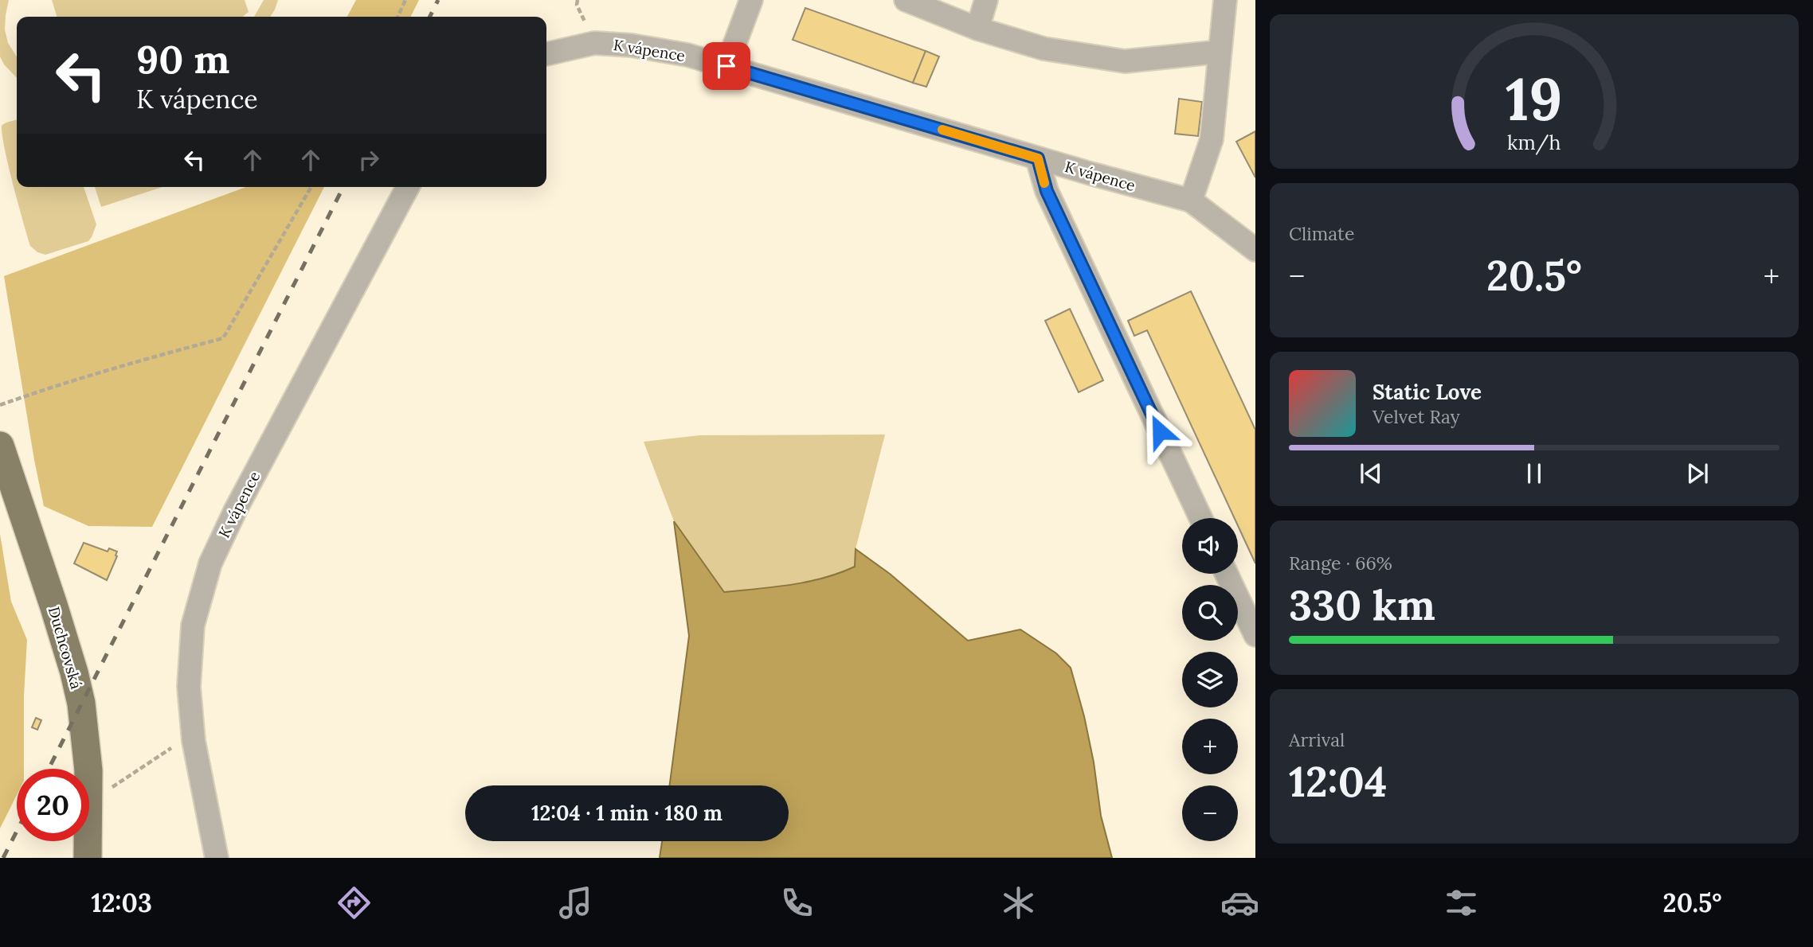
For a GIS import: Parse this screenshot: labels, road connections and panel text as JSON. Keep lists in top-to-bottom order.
{
  "streets": {
    "main road": ["Duchcovská"],
    "street": ["K vápence"]
  },
  "page": {
    "turn": ["90 m", "K vápence"],
    "tile": [
      "Climate",
      ["Range · 66%", "330 km"],
      ["Arrival", "12:04"]
    ],
    "heat": ["−", "20.5°", "+"],
    "song": ["Static Love", "Velvet Ray"],
    "map_buttons": ["+", "−"],
    "limit": "20",
    "trip": "12:04 · 1 min · 180 m",
    "tabs": ["12:03", "20.5°"],
    "gauge": ["19", "km/h"]
  }
}
